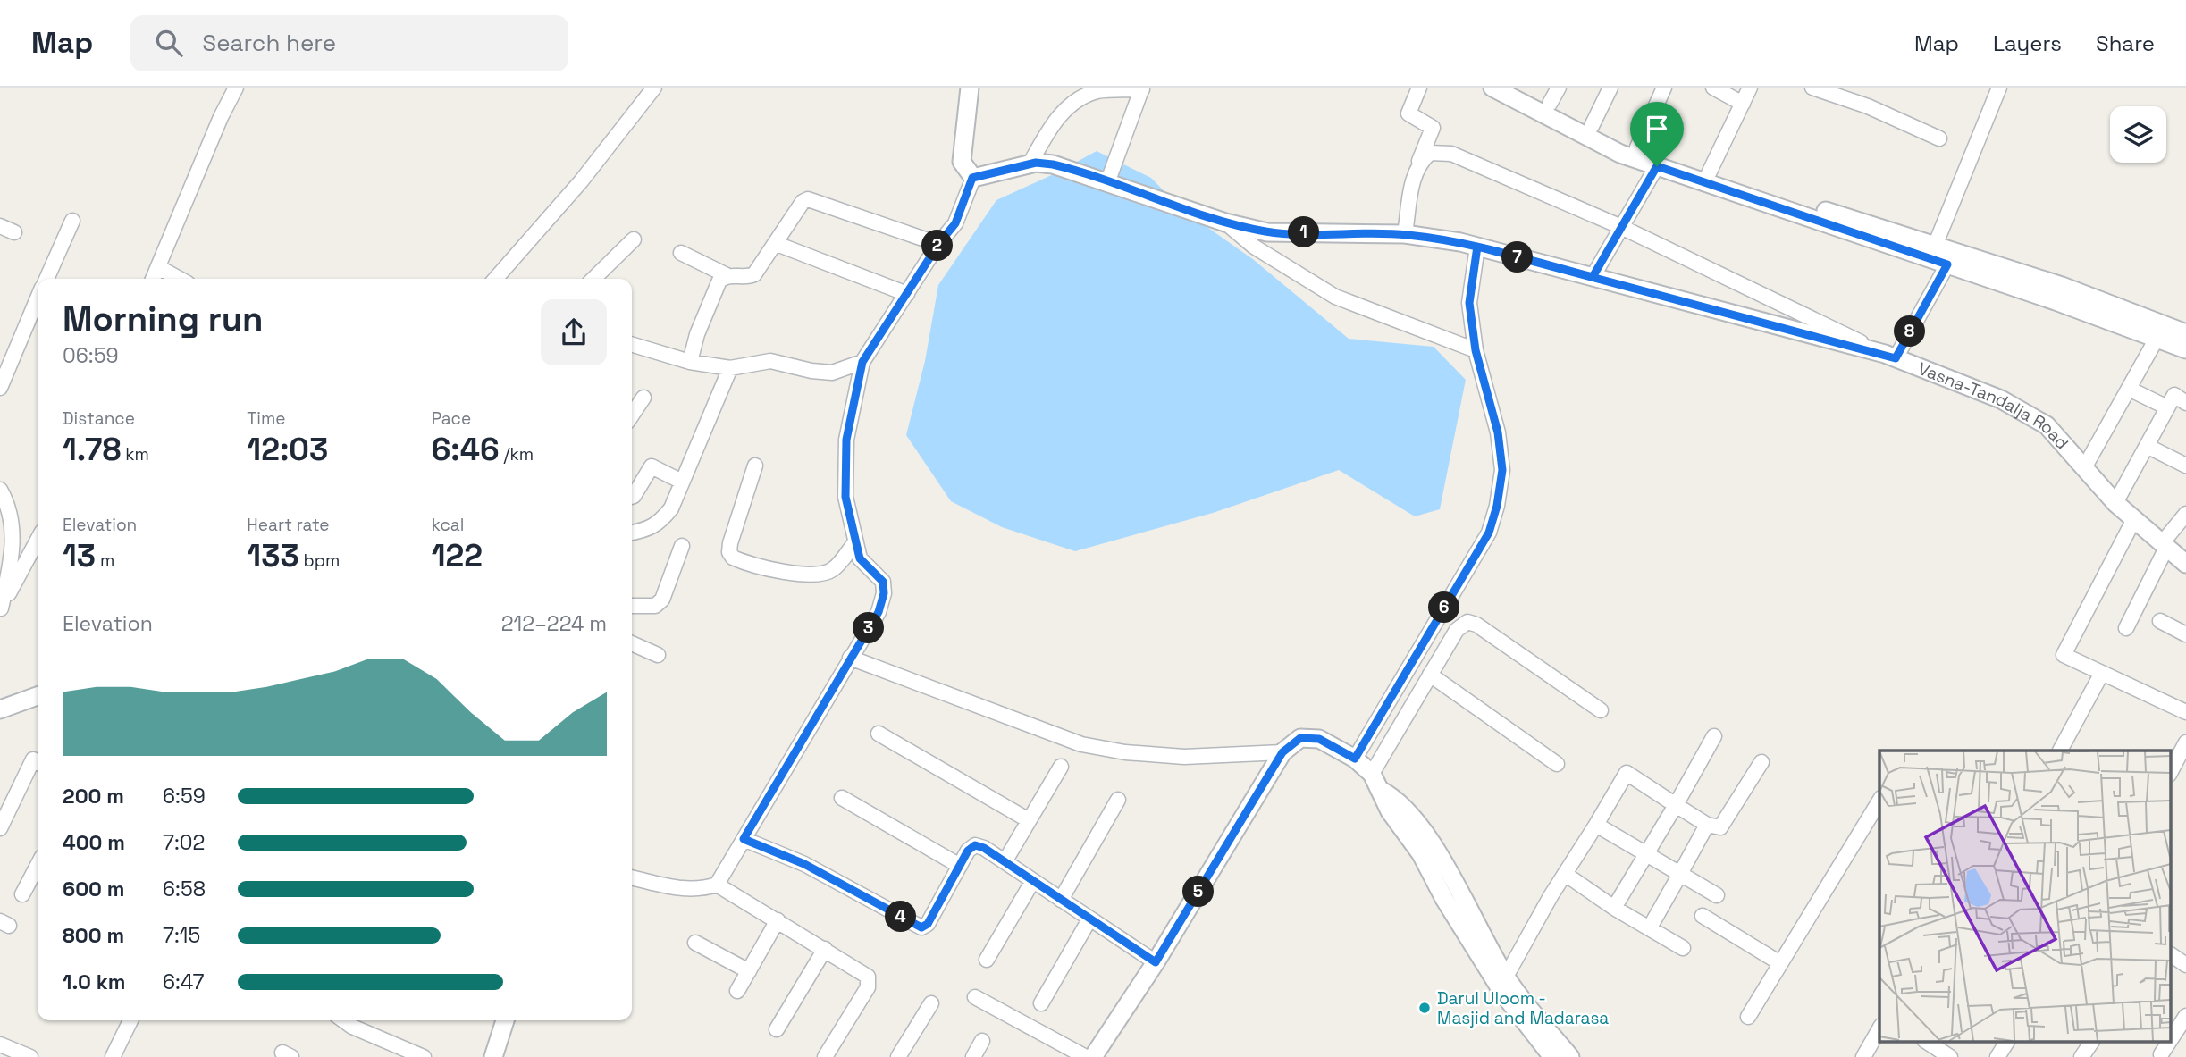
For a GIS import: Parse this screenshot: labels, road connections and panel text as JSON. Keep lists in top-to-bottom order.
{
  "streets": {
    "street": ["Vasna-Tandalja Road"]
  },
  "places": ["Darul Uloom - Masjid and Madarasa"],
  "page": {
    "header": "Map",
    "search": "Search here",
    "nav": ["Map", "Layers", "Share"],
    "pins": [
      "1",
      "2",
      "7",
      "8",
      "6",
      "3",
      "5",
      "4"
    ],
    "heading": ["Morning run", "06:59"],
    "stats": [
      ["Distance", "1.78 km"],
      ["Time", "12:03"],
      ["Pace", "6:46 /km"],
      ["Elevation", "13 m"],
      ["Heart rate", "133 bpm"],
      ["kcal", "122"]
    ],
    "chart": ["Elevation", "212–224 m"],
    "list": [
      {
        "name": "200 m",
        "note": "6:59"
      },
      {
        "name": "400 m",
        "note": "7:02"
      },
      {
        "name": "600 m",
        "note": "6:58"
      },
      {
        "name": "800 m",
        "note": "7:15"
      },
      {
        "name": "1.0 km",
        "note": "6:47"
      }
    ]
  }
}
